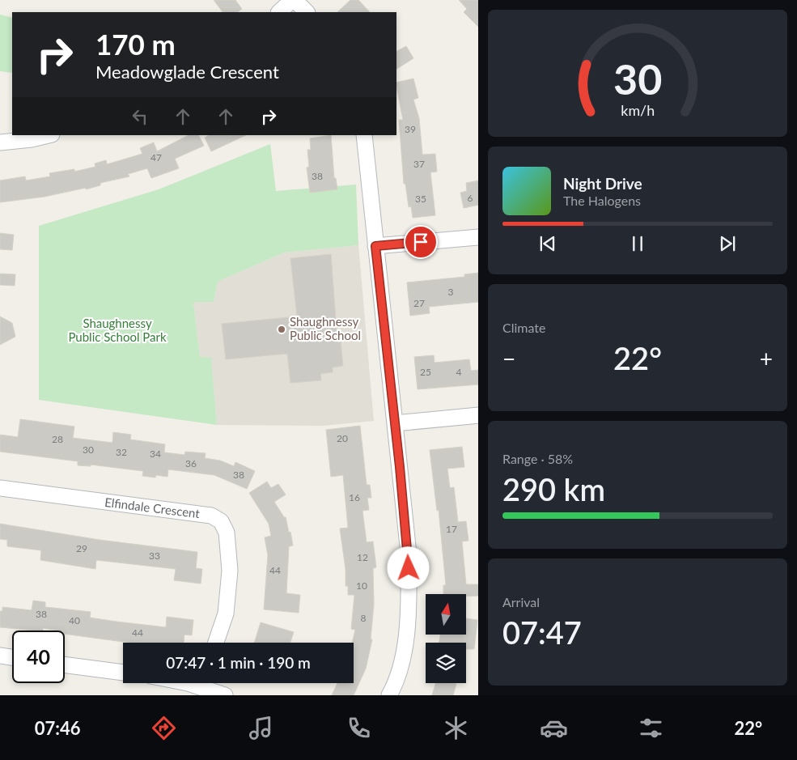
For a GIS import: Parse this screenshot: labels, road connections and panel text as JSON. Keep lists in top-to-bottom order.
{
  "streets": {
    "street": ["Elfindale Crescent"]
  },
  "parks": ["Shaughnessy Public School Park"],
  "places": ["Shaughnessy Public School"],
  "house_numbers": [
    "39",
    "47",
    "37",
    "38",
    "6",
    "35",
    "3",
    "27",
    "25",
    "4",
    "20",
    "28",
    "30",
    "32",
    "34",
    "36",
    "38",
    "16",
    "17",
    "29",
    "33",
    "12",
    "44",
    "10",
    "38",
    "8",
    "40",
    "44"
  ],
  "north": "top",
  "page": {
    "turn": ["170 m", "Meadowglade Crescent"],
    "song": ["Night Drive", "The Halogens"],
    "tile": [
      "Climate",
      ["Range · 58%", "290 km"],
      ["Arrival", "07:47"]
    ],
    "heat": ["−", "22°", "+"],
    "limit": "40",
    "trip": "07:47 · 1 min · 190 m",
    "tabs": ["07:46", "22°"],
    "gauge": ["30", "km/h"]
  }
}
